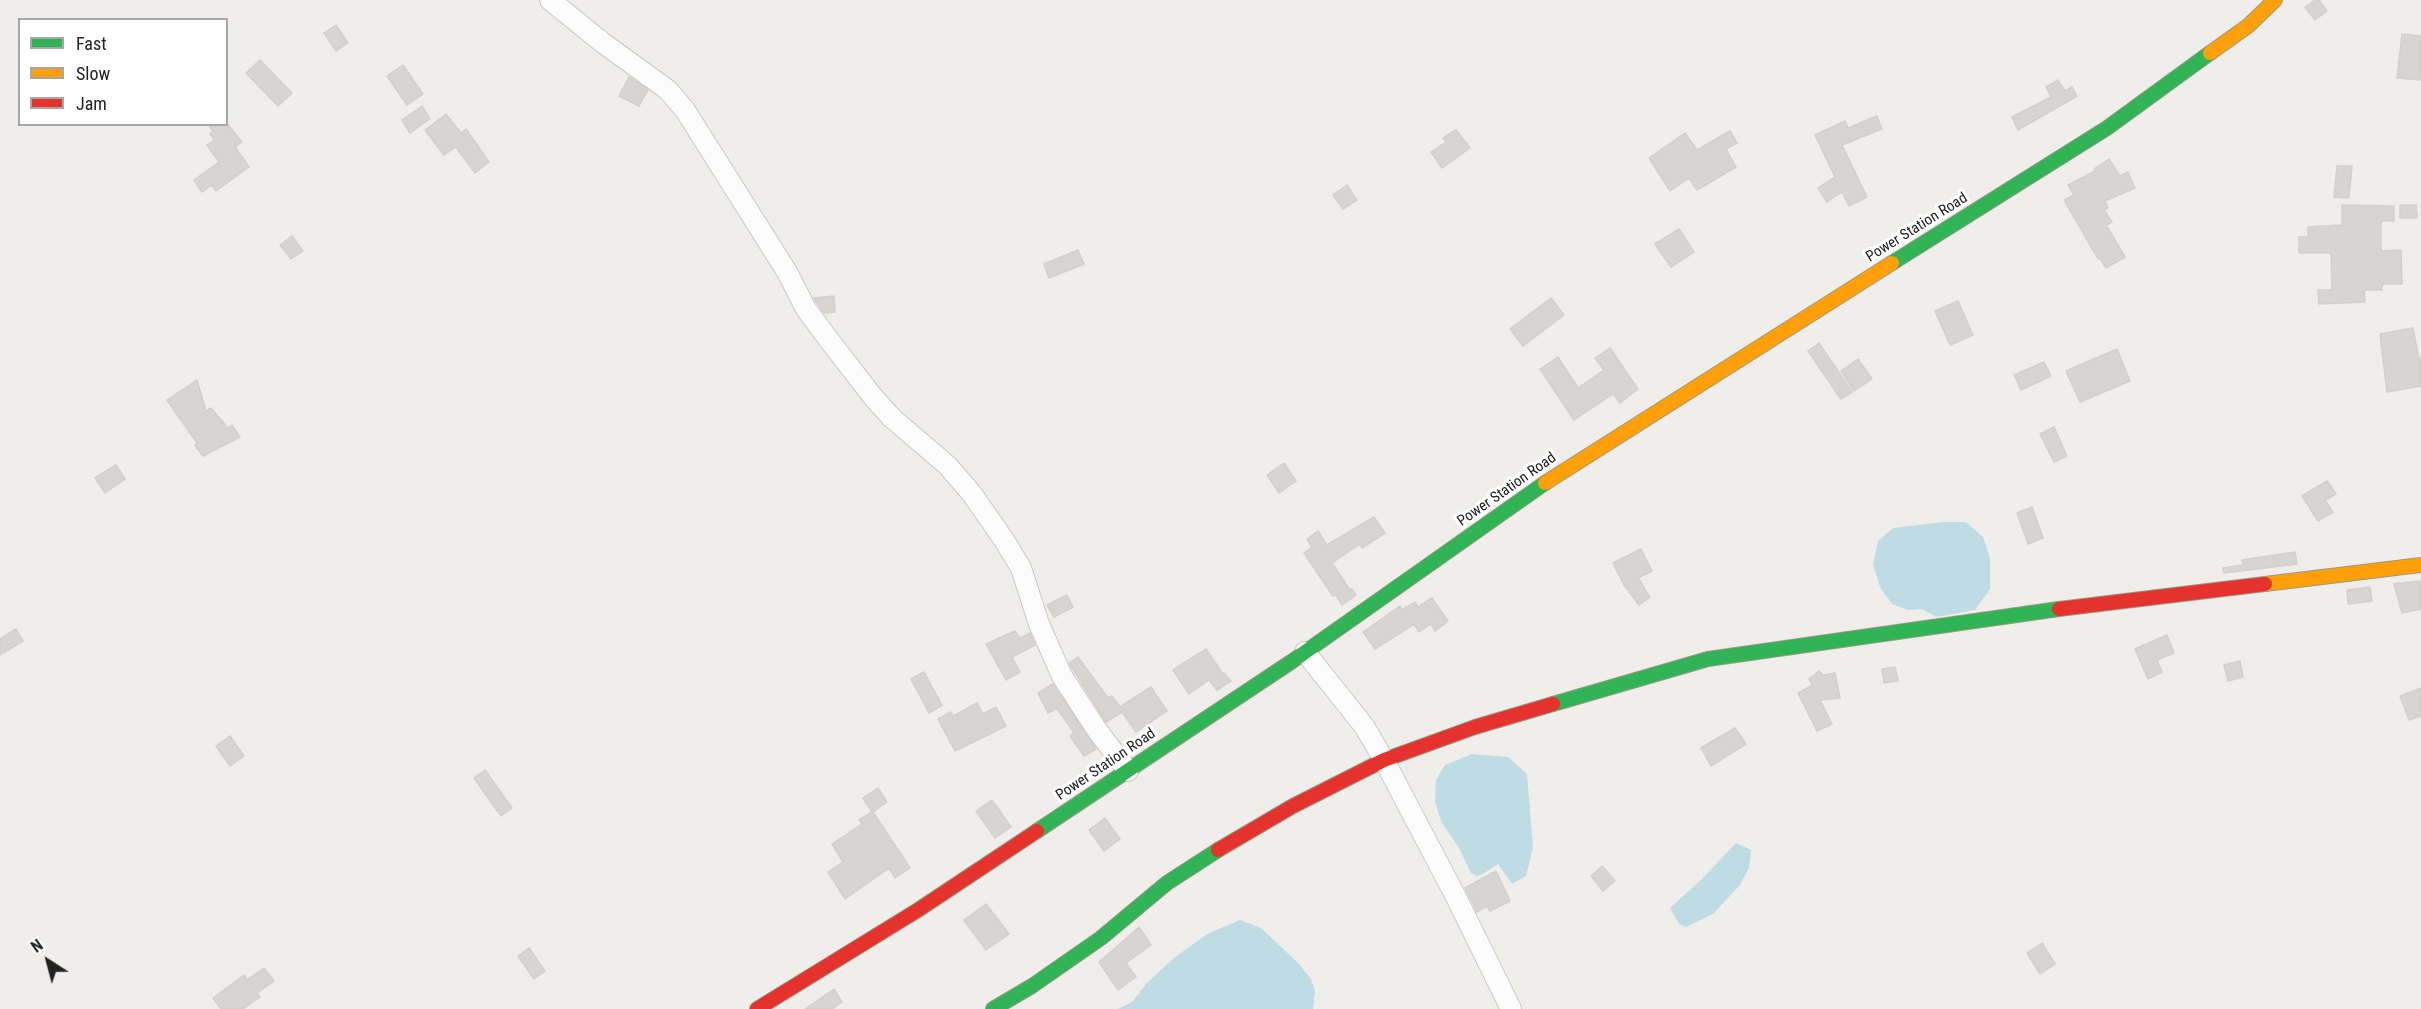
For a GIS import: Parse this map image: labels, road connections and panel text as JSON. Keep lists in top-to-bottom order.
{
  "streets": {
    "main road": ["Power Station Road"]
  },
  "legend": ["Fast", "Slow", "Jam"],
  "north": "top left"
}
